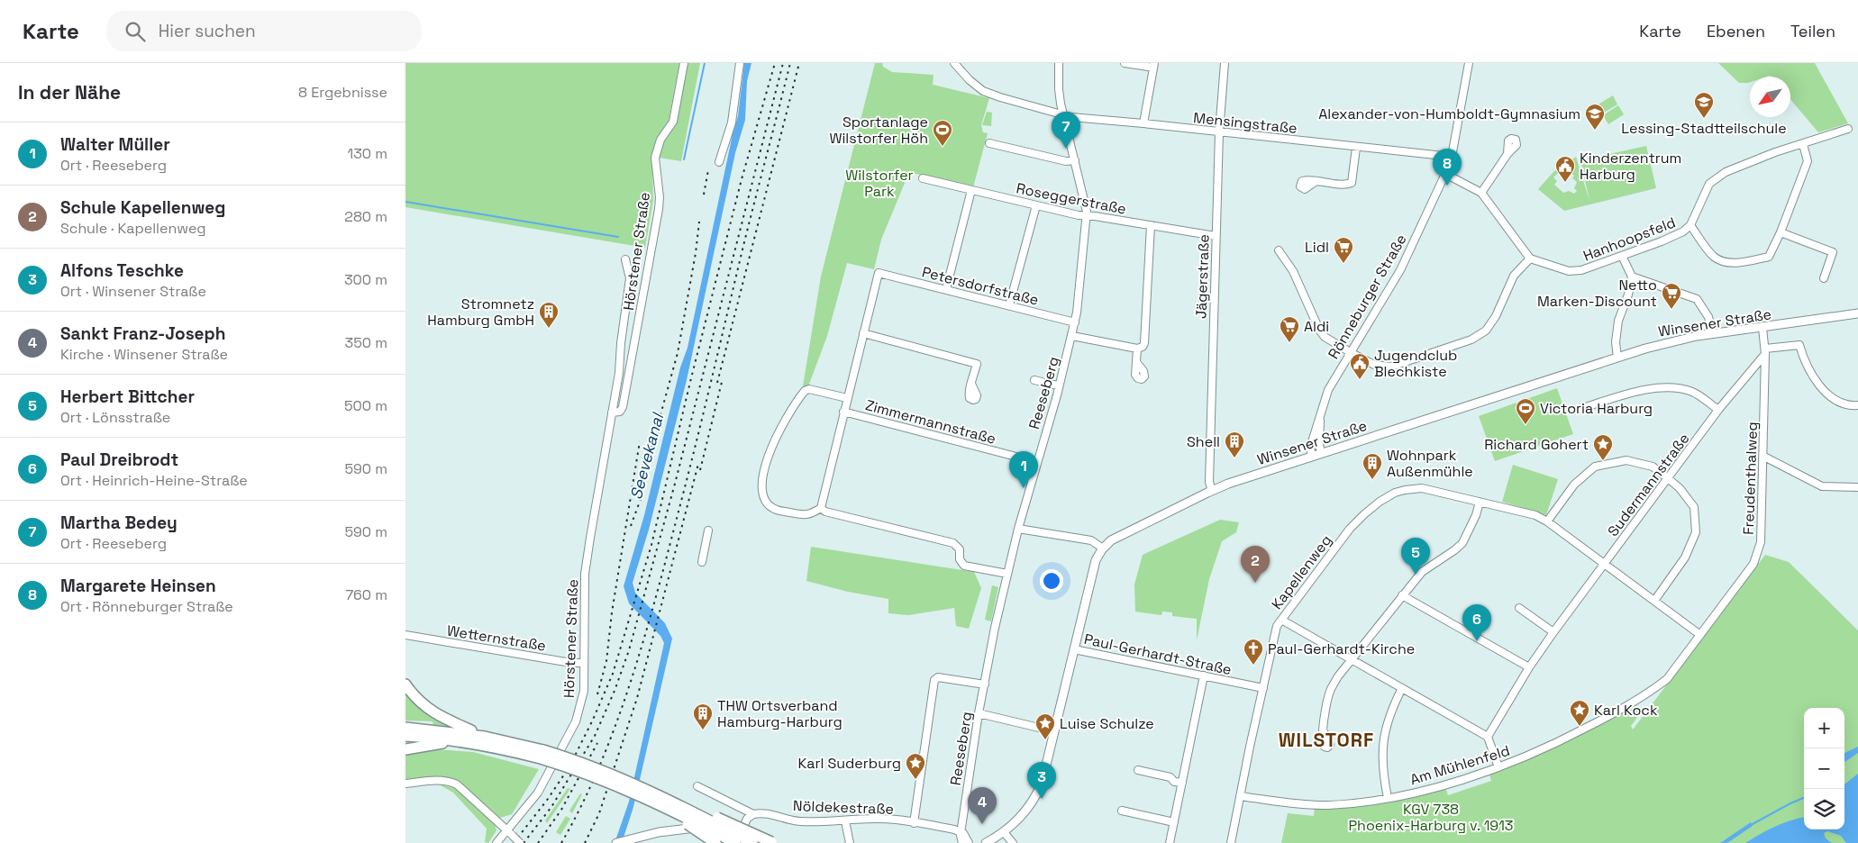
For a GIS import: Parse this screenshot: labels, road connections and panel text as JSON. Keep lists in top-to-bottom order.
{
  "streets": {
    "main road": ["Winsener Straße"],
    "street": [
      "Mensingstraße",
      "Roseggerstraße",
      "Hanhoopsfeld",
      "Hörstener Straße",
      "Jägerstraße",
      "Petersdorfstraße",
      "Rönneburger Straße",
      "Reeseberg",
      "Zimmermannstraße",
      "Freudenthalweg",
      "Sudermannstraße",
      "Kapellenweg",
      "Wetternstraße",
      "Paul-Gerhardt-Straße",
      "Am Mühlenfeld",
      "Nöldekestraße"
    ]
  },
  "crossings": [
    ["Mensingstraße", "Jägerstraße"],
    ["Mensingstraße", "Rönneburger Straße"],
    ["Mensingstraße", "Reeseberg"],
    ["Roseggerstraße", "Jägerstraße"],
    ["Roseggerstraße", "Reeseberg"],
    ["Hörstener Straße", "Wetternstraße"],
    ["Jägerstraße", "Winsener Straße"],
    ["Petersdorfstraße", "Reeseberg"],
    ["Rönneburger Straße", "Winsener Straße"],
    ["Winsener Straße", "Freudenthalweg"],
    ["Winsener Straße", "Paul-Gerhardt-Straße"],
    ["Reeseberg", "Zimmermannstraße"],
    ["Reeseberg", "Nöldekestraße"],
    ["Freudenthalweg", "Sudermannstraße"],
    ["Freudenthalweg", "Kapellenweg"],
    ["Freudenthalweg", "Am Mühlenfeld"],
    ["Sudermannstraße", "Kapellenweg"],
    ["Kapellenweg", "Paul-Gerhardt-Straße"],
    ["Kapellenweg", "Am Mühlenfeld"]
  ],
  "districts": ["WILSTORF"],
  "water": ["Seevekanal"],
  "parks": ["Wilstorfer Park", "KGV 738 Phoenix-Harburg v. 1913"],
  "places": {
    "school or university": ["Lessing-Stadtteilschule", "Alexander-von-Humboldt-Gymnasium"],
    "sports": ["Sportanlage Wilstorfer Höh", "Victoria Harburg"],
    "public building": ["Kinderzentrum Harburg", "Jugendclub Blechkiste"],
    "supermarket": ["Lidl", "Netto Marken-Discount", "Aldi"],
    "building": [
      "Stromnetz Hamburg GmbH",
      "Shell",
      "Wohnpark Außenmühle",
      "THW Ortsverband Hamburg-Harburg"
    ],
    "place": [
      "Richard Gohert",
      "Karl Kock",
      "Luise Schulze",
      "Karl Suderburg"
    ],
    "church": ["Paul-Gerhardt-Kirche"]
  },
  "north": "bottom left",
  "page": {
    "header": "Karte",
    "search": "Hier suchen",
    "nav": ["Karte", "Ebenen", "Teilen"],
    "heading": ["In der Nähe", "8 Ergebnisse"],
    "pins": [
      "7",
      "8",
      "1",
      "5",
      "2",
      "6",
      "3",
      "4"
    ],
    "list": [
      {
        "mark": "1",
        "name": "Walter Müller",
        "note": "Ort · Reeseberg",
        "value": "130 m"
      },
      {
        "mark": "2",
        "name": "Schule Kapellenweg",
        "note": "Schule · Kapellenweg",
        "value": "280 m"
      },
      {
        "mark": "3",
        "name": "Alfons Teschke",
        "note": "Ort · Winsener Straße",
        "value": "300 m"
      },
      {
        "mark": "4",
        "name": "Sankt Franz-Joseph",
        "note": "Kirche · Winsener Straße",
        "value": "350 m"
      },
      {
        "mark": "5",
        "name": "Herbert Bittcher",
        "note": "Ort · Lönsstraße",
        "value": "500 m"
      },
      {
        "mark": "6",
        "name": "Paul Dreibrodt",
        "note": "Ort · Heinrich-Heine-Straße",
        "value": "590 m"
      },
      {
        "mark": "7",
        "name": "Martha Bedey",
        "note": "Ort · Reeseberg",
        "value": "590 m"
      },
      {
        "mark": "8",
        "name": "Margarete Heinsen",
        "note": "Ort · Rönneburger Straße",
        "value": "760 m"
      }
    ],
    "map_buttons": ["+", "−"]
  }
}
